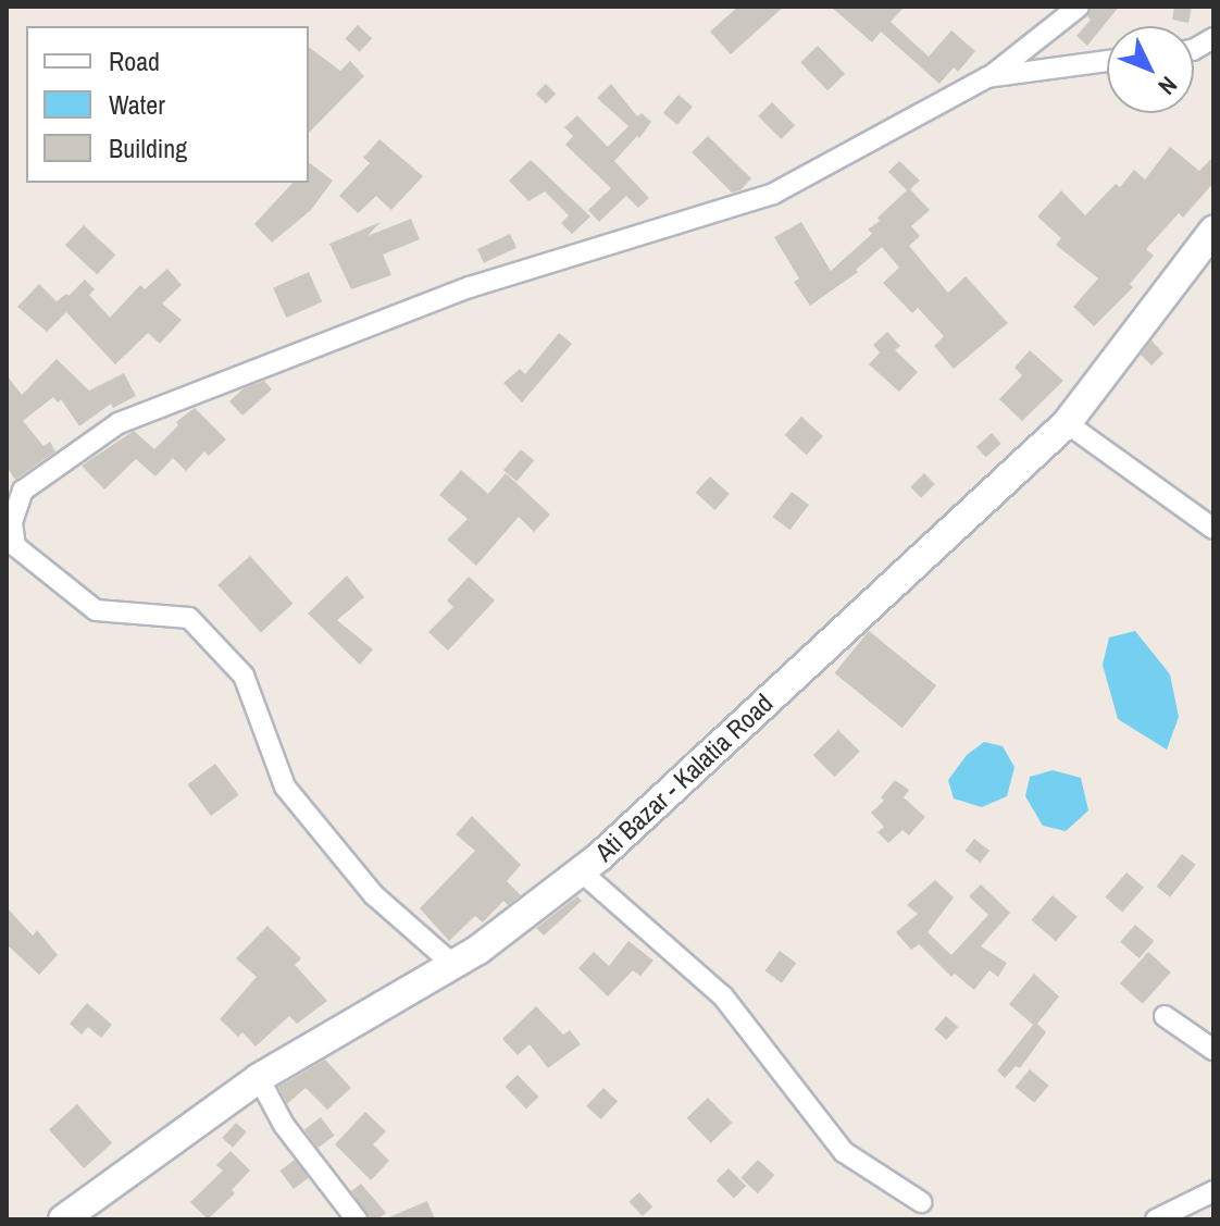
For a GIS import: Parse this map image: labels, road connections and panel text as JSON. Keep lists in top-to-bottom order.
{
  "streets": {
    "main road": ["Ati Bazar - Kalatia Road"]
  },
  "legend": ["Road", "Water", "Building"],
  "north": "bottom right"
}
